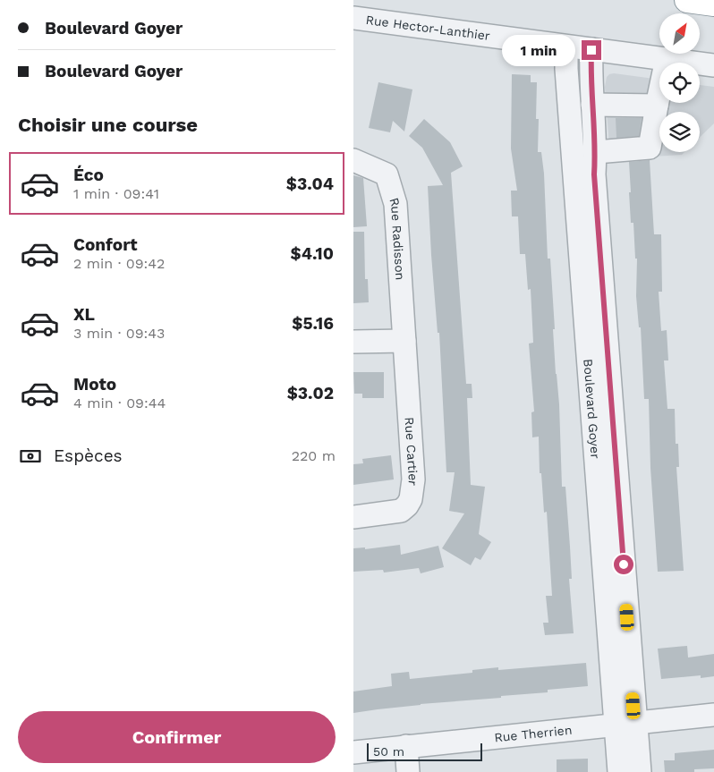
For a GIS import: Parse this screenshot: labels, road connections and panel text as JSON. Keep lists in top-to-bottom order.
{
  "streets": {
    "street": [
      "Rue Hector-Lanthier",
      "Rue Radisson",
      "Boulevard Goyer",
      "Rue Cartier",
      "Rue Therrien"
    ]
  },
  "crossings": [
    ["Rue Hector-Lanthier", "Boulevard Goyer"],
    ["Rue Radisson", "Rue Cartier"],
    ["Boulevard Goyer", "Rue Therrien"]
  ],
  "scale_bar": "50 m",
  "north": "top right",
  "page": {
    "banner": ["Boulevard Goyer", "Boulevard Goyer"],
    "bubble": "1 min",
    "heading": "Choisir une course",
    "list": [
      {
        "name": "Éco",
        "note": "1 min · 09:41",
        "value": "$3.04"
      },
      {
        "name": "Confort",
        "note": "2 min · 09:42",
        "value": "$4.10"
      },
      {
        "name": "XL",
        "note": "3 min · 09:43",
        "value": "$5.16"
      },
      {
        "name": "Moto",
        "note": "4 min · 09:44",
        "value": "$3.02"
      }
    ],
    "pay": ["Espèces", "220 m"],
    "buttons": "Confirmer",
    "scale": "50 m"
  }
}
